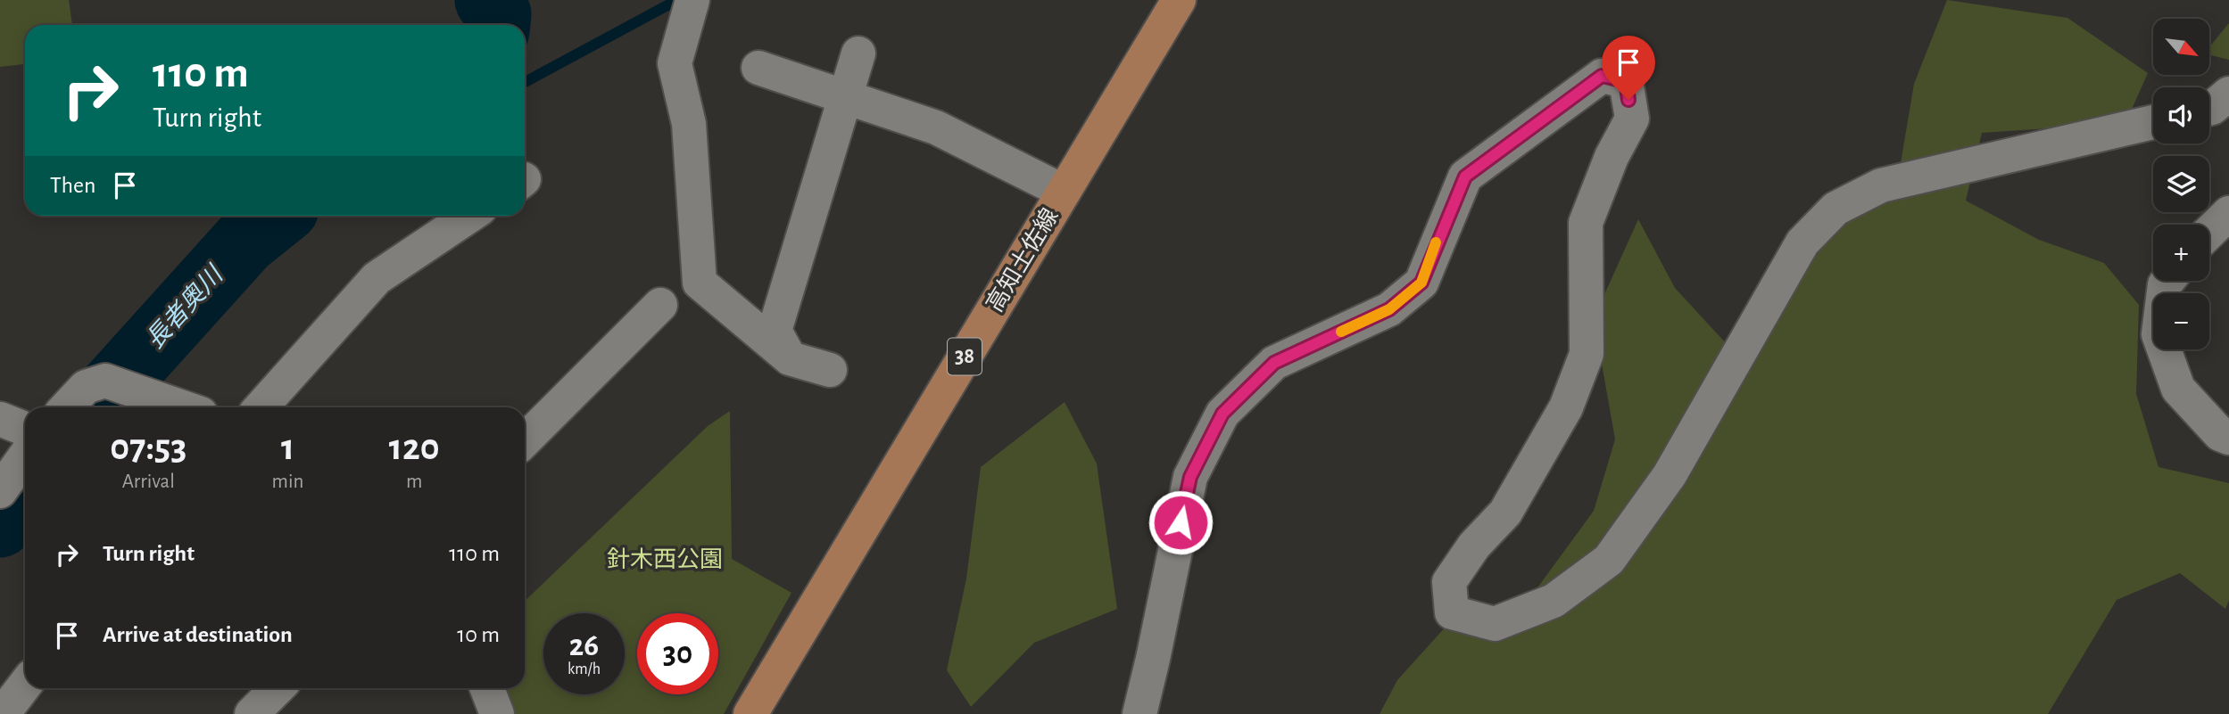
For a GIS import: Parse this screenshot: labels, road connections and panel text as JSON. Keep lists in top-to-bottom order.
{
  "streets": {
    "main road": ["高知土佐線", "38"]
  },
  "water": ["長者奥川"],
  "parks": ["針木西公園"],
  "north": "bottom right",
  "page": {
    "map_buttons": ["+", "−"],
    "turn": ["110 m", "Turn right"],
    "then": "Then",
    "eta": [
      "07:53",
      "Arrival",
      "1",
      "min",
      "120",
      "m"
    ],
    "list": [
      {
        "name": "Turn right",
        "value": "110 m"
      },
      {
        "name": "Arrive at destination",
        "value": "10 m"
      }
    ],
    "speed": "26 km/h",
    "limit": "30"
  }
}
